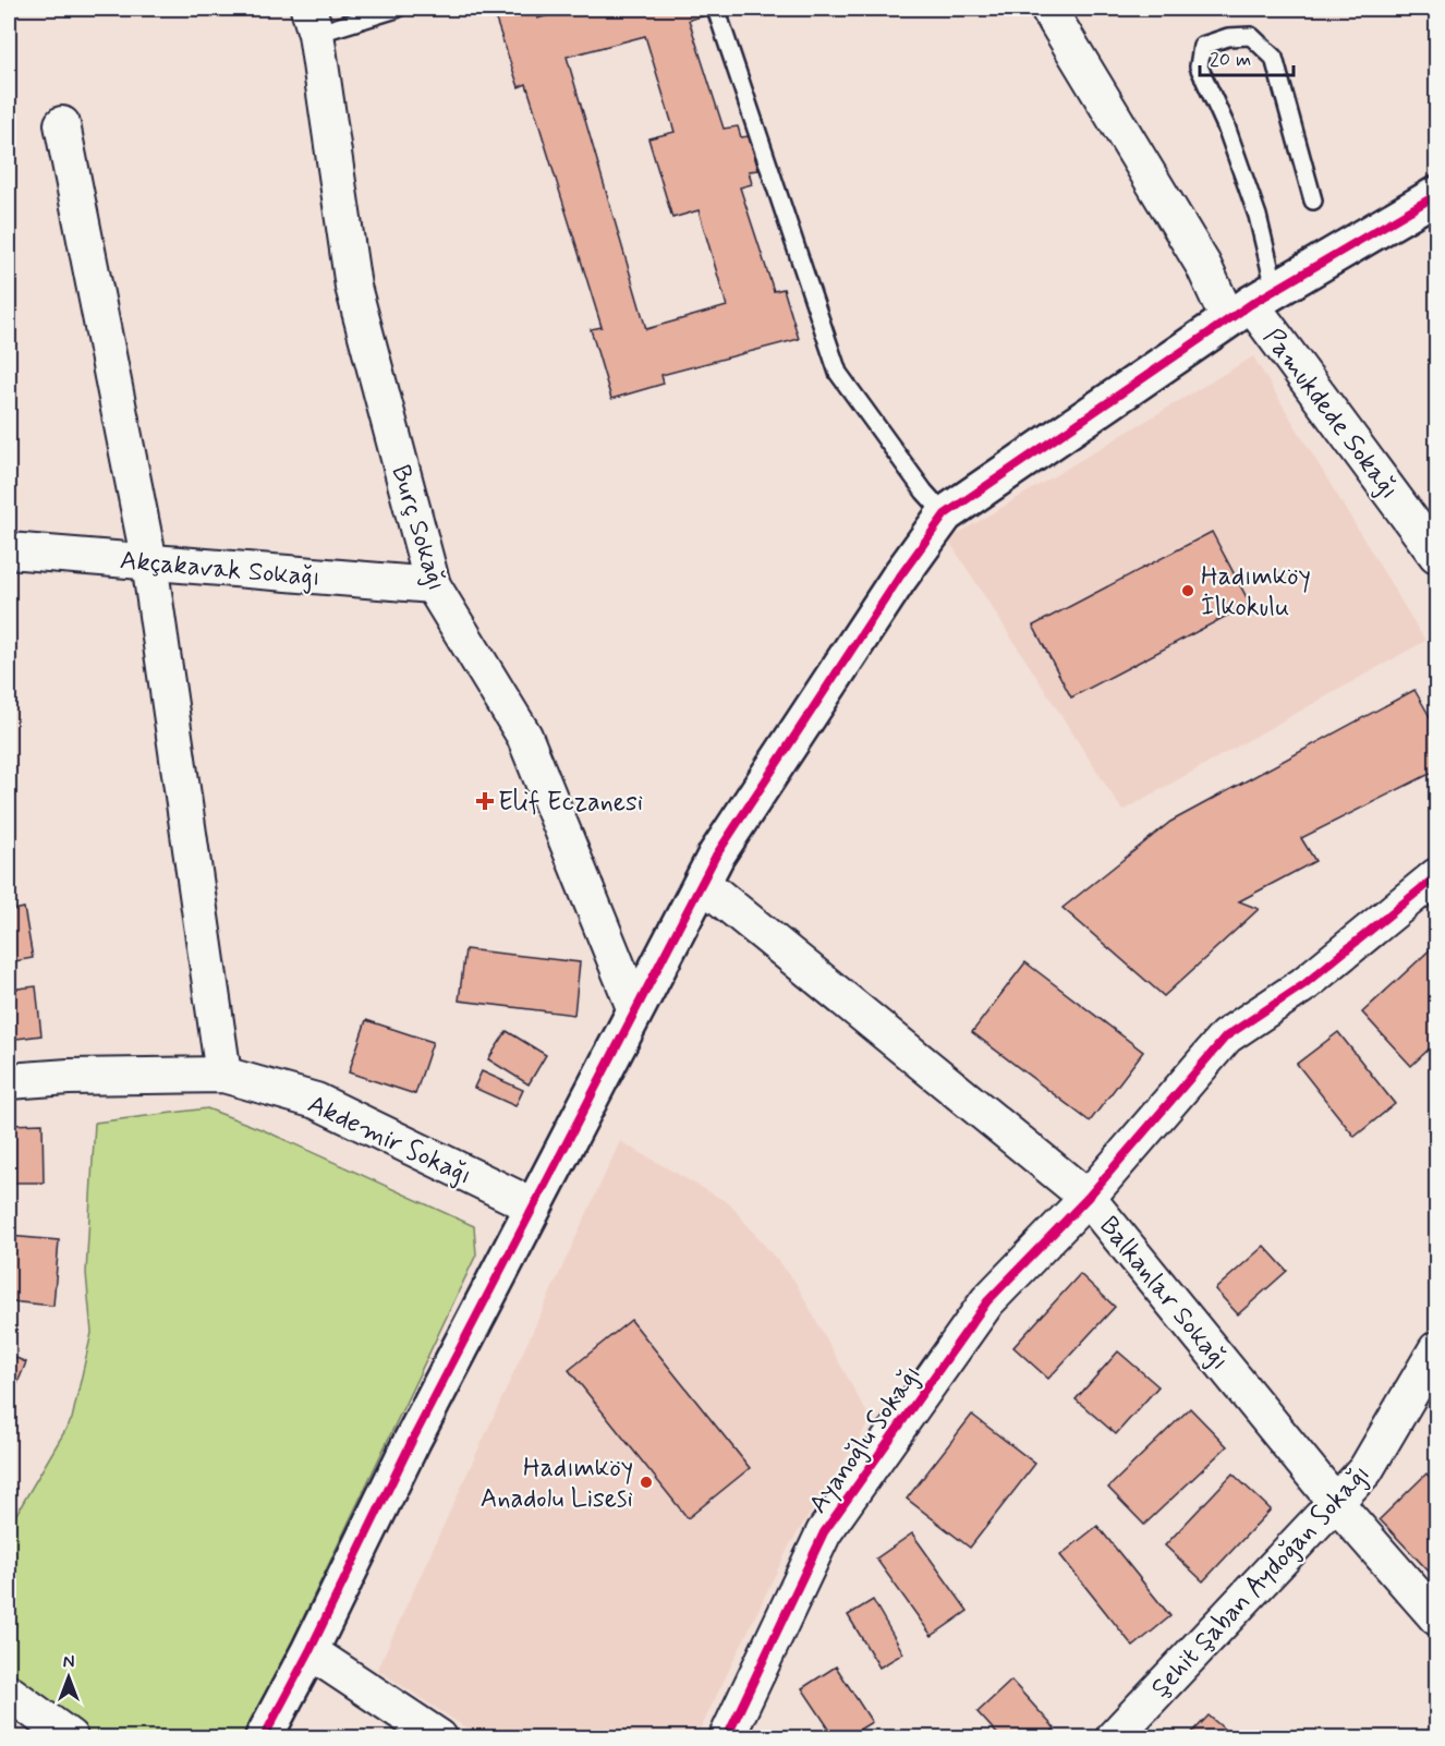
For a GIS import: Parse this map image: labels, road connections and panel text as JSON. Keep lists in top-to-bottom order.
{
  "streets": {
    "street": [
      "Pamukdede Sokağı",
      "Burç Sokağı",
      "Akçakavak Sokağı",
      "Akdemir Sokağı",
      "Balkanlar Sokağı",
      "Ayanoğlu Sokağı",
      "Şehit Şaban Aydoğan Sokağı"
    ]
  },
  "crossings": [
    ["Burç Sokağı", "Akçakavak Sokağı"],
    ["Balkanlar Sokağı", "Ayanoğlu Sokağı"],
    ["Balkanlar Sokağı", "Şehit Şaban Aydoğan Sokağı"]
  ],
  "places": {
    "other": ["Hadımköy İlkokulu", "Hadımköy Anadolu Lisesi"],
    "health": ["Elif Eczanesi"]
  },
  "scale_bar": "20 m",
  "north": "top"
}
